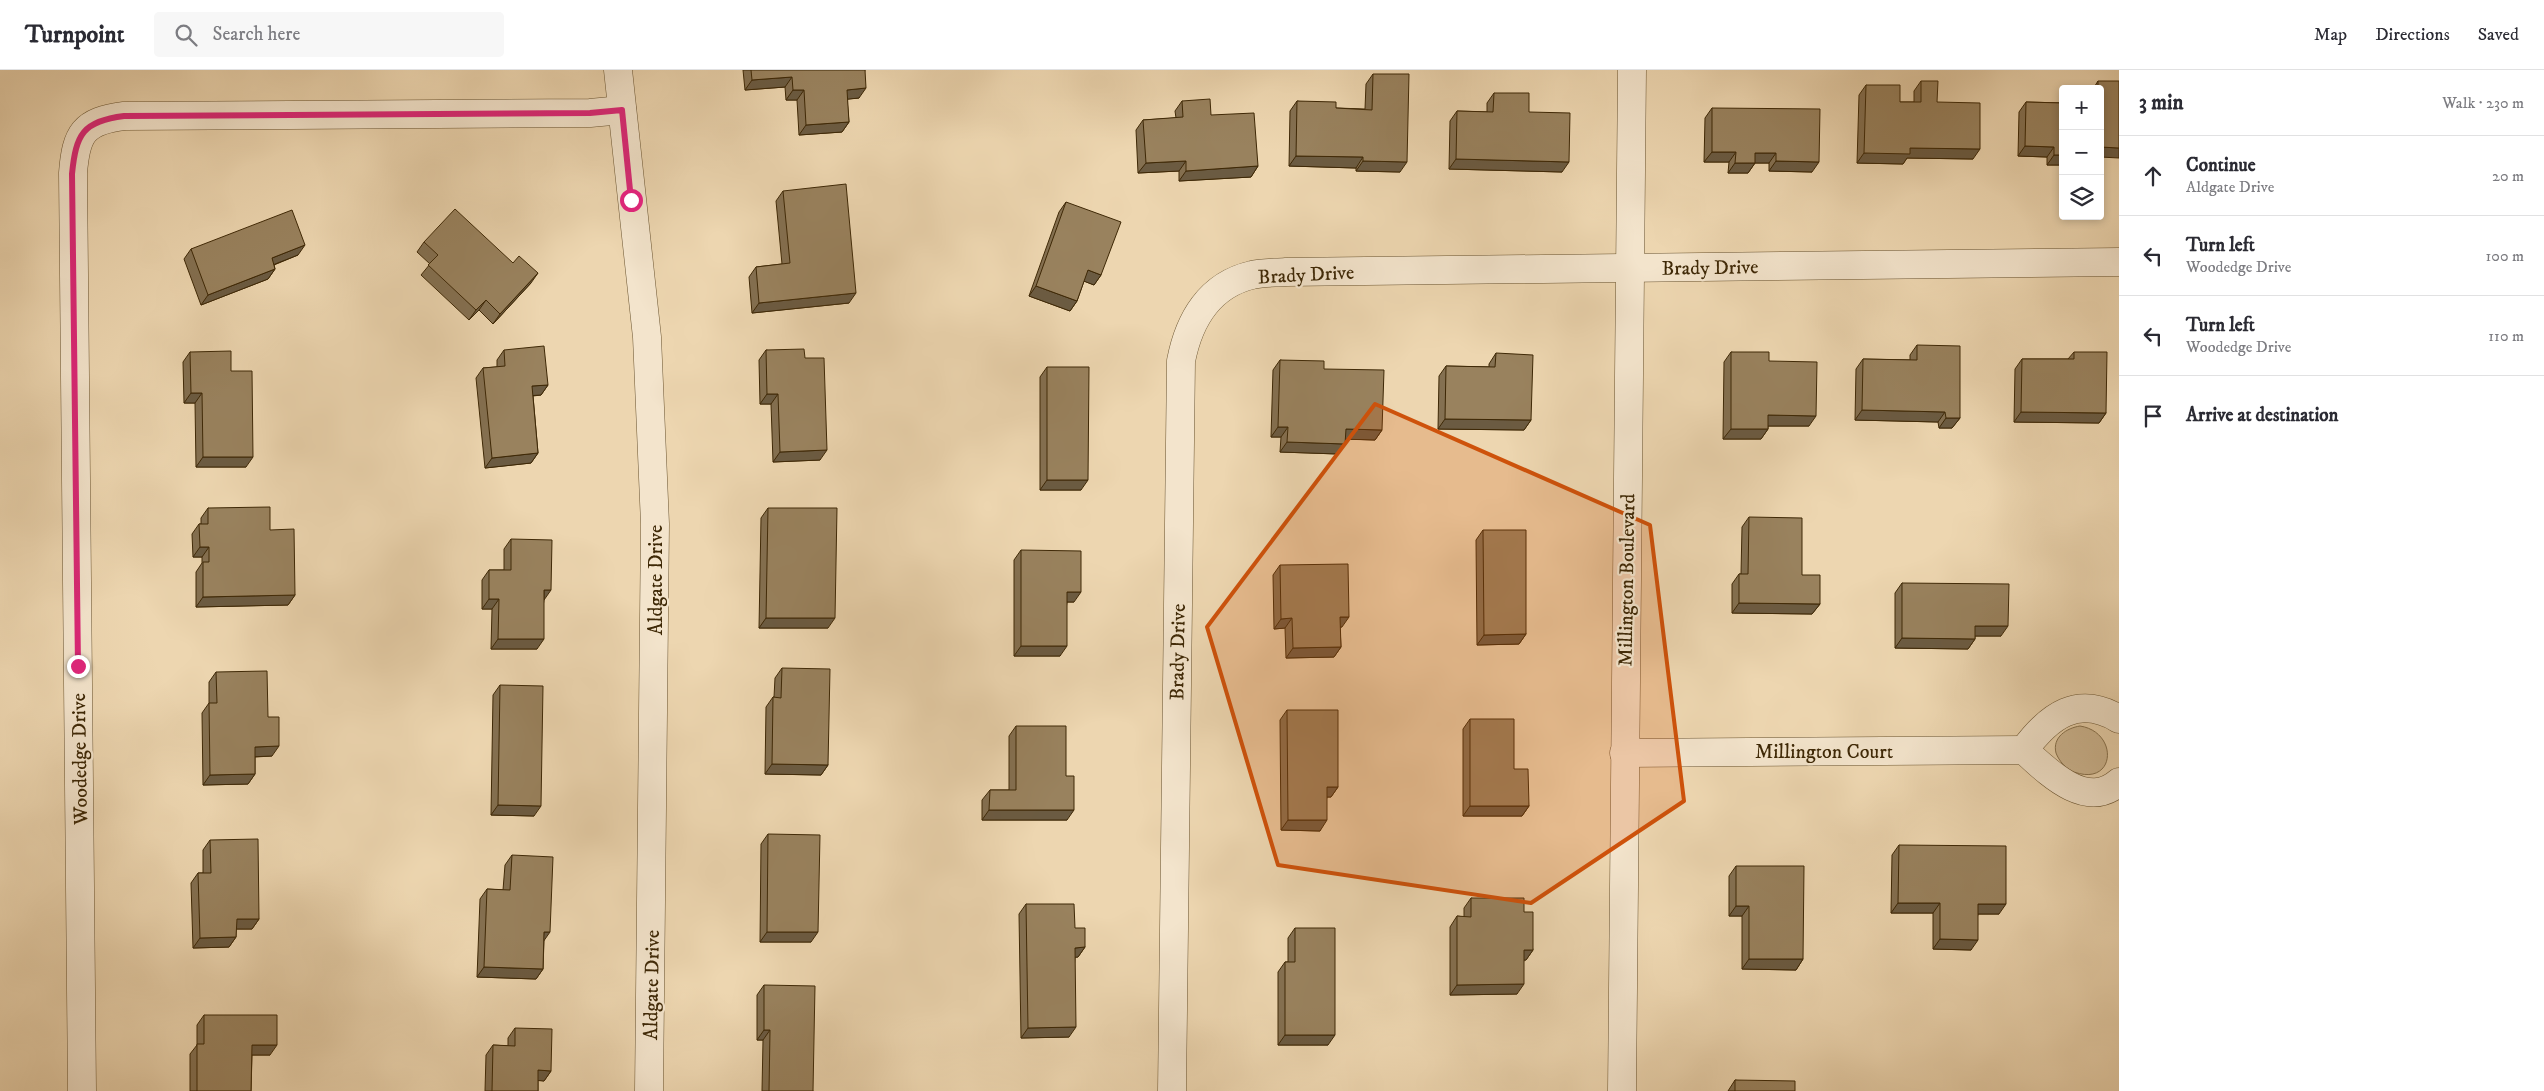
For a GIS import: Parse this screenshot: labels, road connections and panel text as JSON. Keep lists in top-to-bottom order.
{
  "streets": {
    "street": [
      "Brady Drive",
      "Aldgate Drive",
      "Millington Boulevard",
      "Millington Court",
      "Woodedge Drive"
    ]
  },
  "crossings": [
    ["Brady Drive", "Millington Boulevard"],
    ["Aldgate Drive", "Woodedge Drive"],
    ["Millington Boulevard", "Millington Court"]
  ],
  "page": {
    "header": "Turnpoint",
    "search": "Search here",
    "nav": ["Map", "Directions", "Saved"],
    "heading": ["3 min", "Walk · 230 m"],
    "map_buttons": ["+", "−"],
    "list": [
      ["Continue", "Aldgate Drive", "20 m"],
      ["Turn left", "Woodedge Drive", "100 m"],
      ["Turn left", "Woodedge Drive", "110 m"],
      "Arrive at destination"
    ]
  }
}
